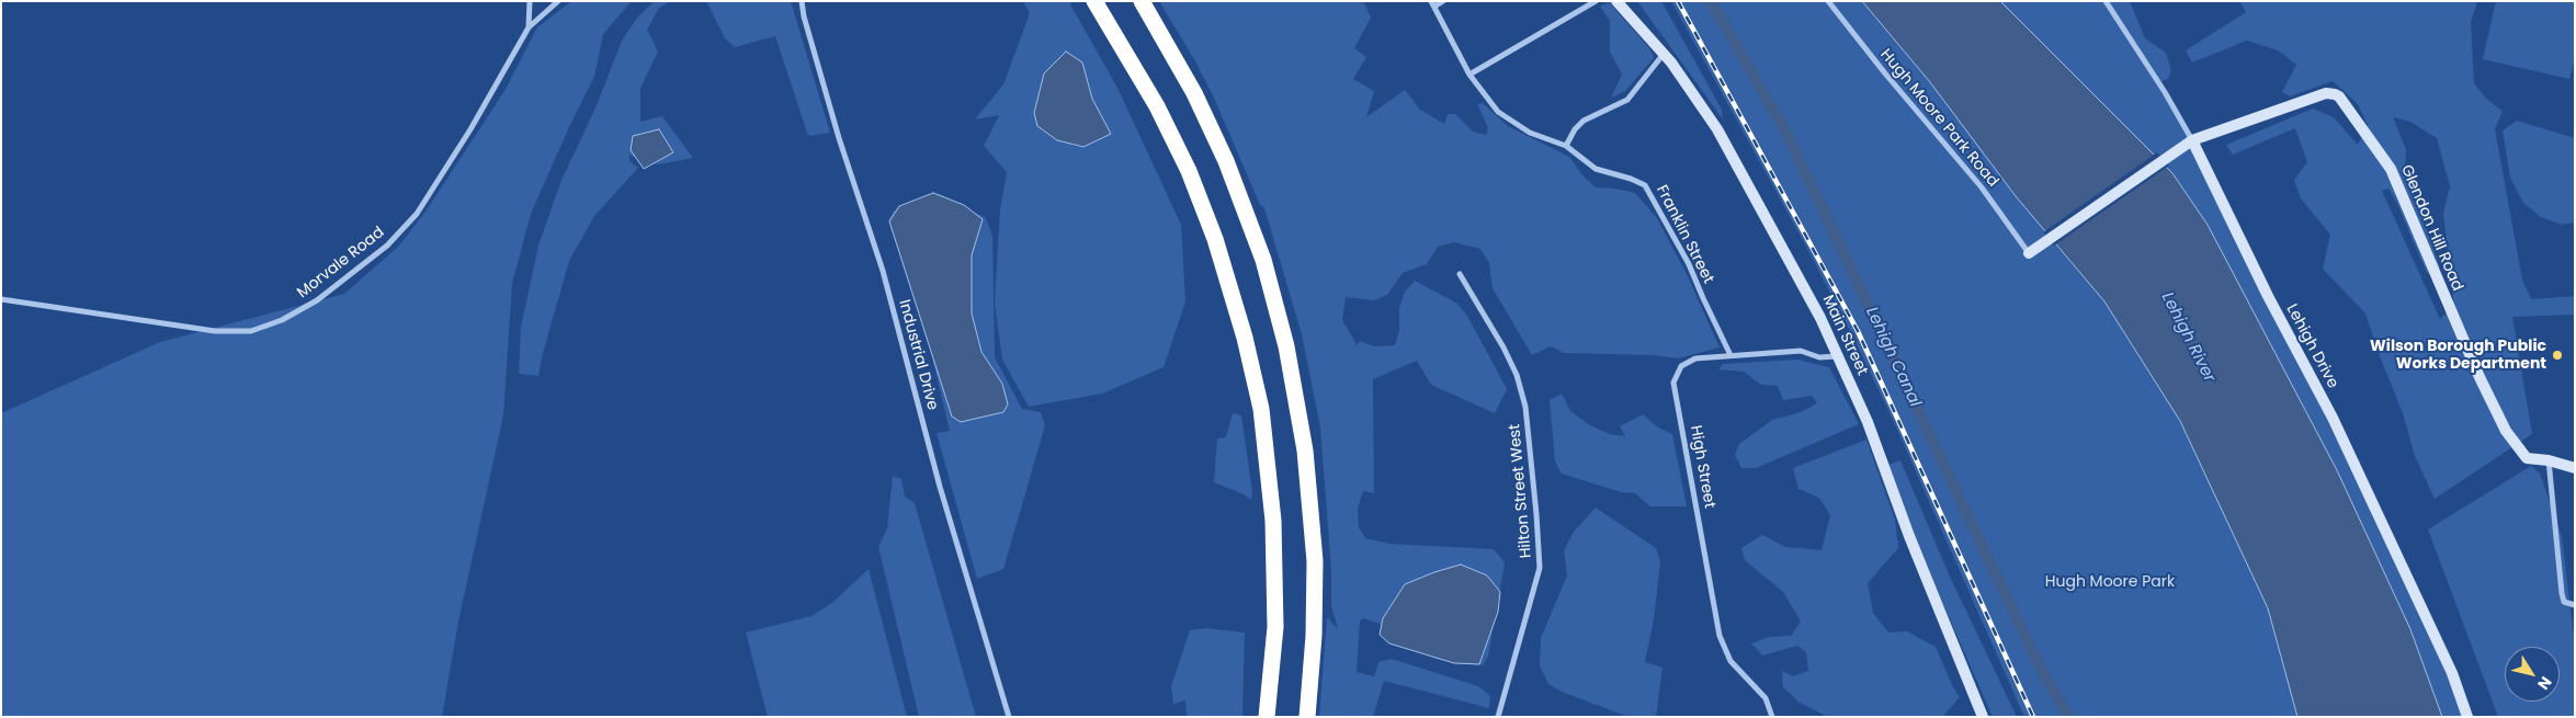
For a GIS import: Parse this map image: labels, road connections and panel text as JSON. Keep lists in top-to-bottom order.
{
  "streets": {
    "street": [
      "Hugh Moore Park Road",
      "Glendon Hill Road",
      "Franklin Street",
      "Morvale Road",
      "Main Street",
      "Lehigh Drive",
      "Industrial Drive",
      "High Street",
      "Hilton Street West"
    ]
  },
  "crossings": [
    ["Hugh Moore Park Road", "Glendon Hill Road"],
    ["Glendon Hill Road", "Lehigh Drive"],
    ["Franklin Street", "High Street"],
    ["Main Street", "High Street"]
  ],
  "water": ["Lehigh River", "Lehigh Canal"],
  "parks": ["Hugh Moore Park"],
  "places": ["Wilson Borough Public Works Department"],
  "north": "bottom right"
}
